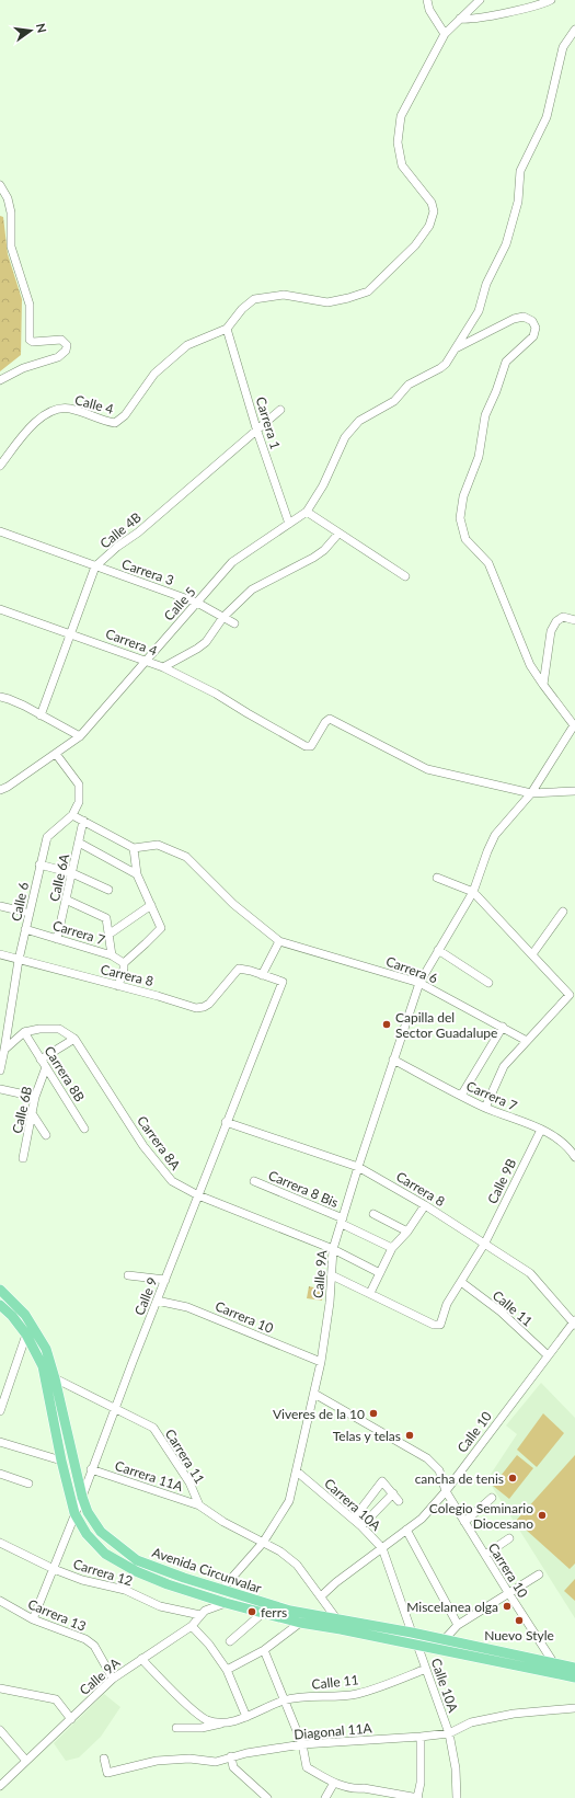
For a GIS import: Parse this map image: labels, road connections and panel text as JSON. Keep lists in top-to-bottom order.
{
  "streets": {
    "main road": ["Avenida Circunvalar"],
    "street": [
      "Calle 4",
      "Carrera 1",
      "Calle 4B",
      "Carrera 3",
      "Calle 5",
      "Carrera 4",
      "Calle 6A",
      "Calle 6",
      "Carrera 7",
      "Carrera 6",
      "Carrera 8",
      "Carrera 8B",
      "Calle 6B",
      "Carrera 8A",
      "Calle 9B",
      "Carrera 8 Bis",
      "Calle 9A",
      "Calle 9",
      "Calle 11",
      "Carrera 10",
      "Calle 10",
      "Carrera 11",
      "Carrera 11A",
      "Carrera 10A",
      "Carrera 12",
      "Carrera 13",
      "Calle 10A",
      "Diagonal 11A"
    ]
  },
  "crossings": [
    ["Calle 4", "Carrera 1"],
    ["Carrera 1", "Calle 4B"],
    ["Carrera 1", "Calle 5"],
    ["Calle 4B", "Carrera 3"],
    ["Calle 4B", "Carrera 4"],
    ["Carrera 3", "Calle 5"],
    ["Calle 5", "Carrera 4"],
    ["Calle 5", "Calle 6"],
    ["Carrera 4", "Calle 9A"],
    ["Calle 6A", "Carrera 7"],
    ["Calle 6", "Carrera 7"],
    ["Calle 6", "Carrera 8"],
    ["Carrera 7", "Calle 9B"],
    ["Carrera 7", "Calle 9A"],
    ["Carrera 6", "Calle 9A"],
    ["Carrera 8", "Calle 9B"],
    ["Carrera 8", "Calle 9A"],
    ["Carrera 8", "Calle 9"],
    ["Carrera 8", "Calle 10"],
    ["Carrera 8B", "Calle 6B"],
    ["Carrera 8B", "Carrera 8A"],
    ["Carrera 8A", "Calle 9A"],
    ["Carrera 8A", "Calle 9"],
    ["Calle 9B", "Calle 11"],
    ["Carrera 8 Bis", "Calle 9A"],
    ["Calle 9A", "Carrera 10"],
    ["Calle 9A", "Carrera 10A"],
    ["Calle 9A", "Avenida Circunvalar"],
    ["Calle 9A", "Carrera 12"],
    ["Calle 9A", "Carrera 13"],
    ["Calle 9", "Carrera 10"],
    ["Calle 9", "Carrera 11"],
    ["Calle 9", "Carrera 11A"],
    ["Calle 9", "Avenida Circunvalar"],
    ["Calle 9", "Carrera 12"],
    ["Calle 9", "Carrera 13"],
    ["Calle 11", "Calle 10"],
    ["Calle 11", "Calle 10A"],
    ["Carrera 10", "Calle 10"],
    ["Carrera 10", "Avenida Circunvalar"],
    ["Calle 10", "Carrera 10A"],
    ["Carrera 11", "Carrera 11A"],
    ["Carrera 11", "Avenida Circunvalar"],
    ["Carrera 10A", "Avenida Circunvalar"],
    ["Avenida Circunvalar", "Calle 10A"],
    ["Calle 10A", "Diagonal 11A"]
  ],
  "places": [
    "Capilla del Sector Guadalupe",
    "Viveres de la 10",
    "Telas y telas",
    "cancha de tenis",
    "Colegio Seminario Diocesano",
    "Miscelanea olga",
    "ferrs",
    "Nuevo Style"
  ],
  "north": "right"
}
